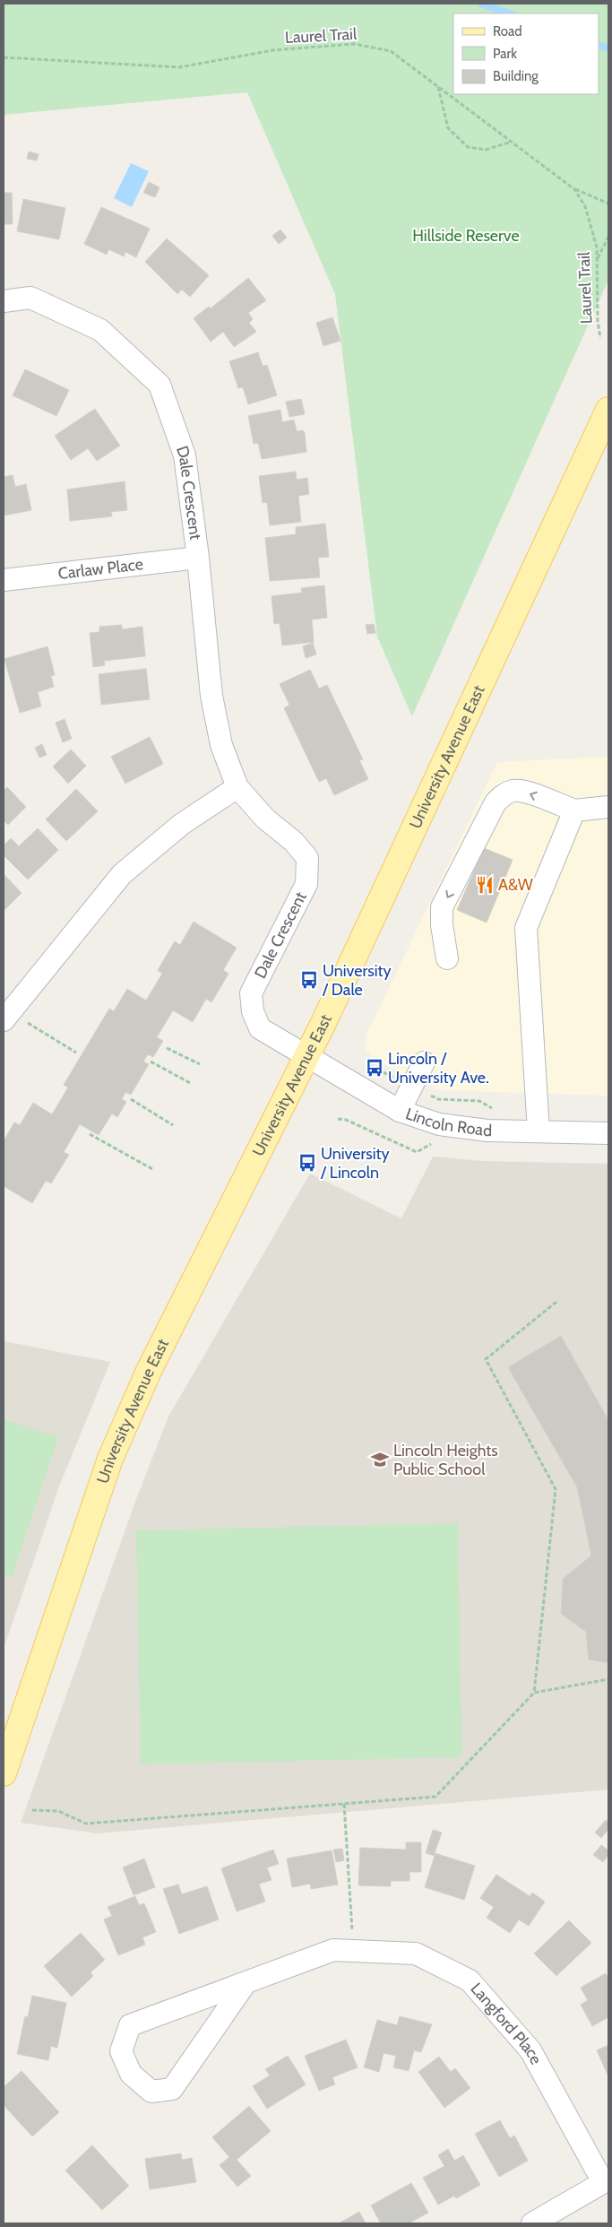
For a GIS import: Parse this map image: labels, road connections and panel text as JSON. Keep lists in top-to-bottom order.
{
  "streets": {
    "main road": ["University Avenue East"],
    "street": [
      "Dale Crescent",
      "Carlaw Place",
      "Lincoln Road",
      "Langford Place"
    ],
    "path": ["Laurel Trail"]
  },
  "crossings": [
    ["Dale Crescent", "Carlaw Place"],
    ["Dale Crescent", "University Avenue East"],
    ["Dale Crescent", "Lincoln Road"],
    ["University Avenue East", "Lincoln Road"]
  ],
  "parks": ["Hillside Reserve"],
  "places": {
    "restaurant": ["A&W"],
    "bus stop": ["University / Dale", "Lincoln / University Ave.", "University / Lincoln"],
    "school or university": ["Lincoln Heights Public School"]
  },
  "legend": ["Road", "Park", "Building"]
}
